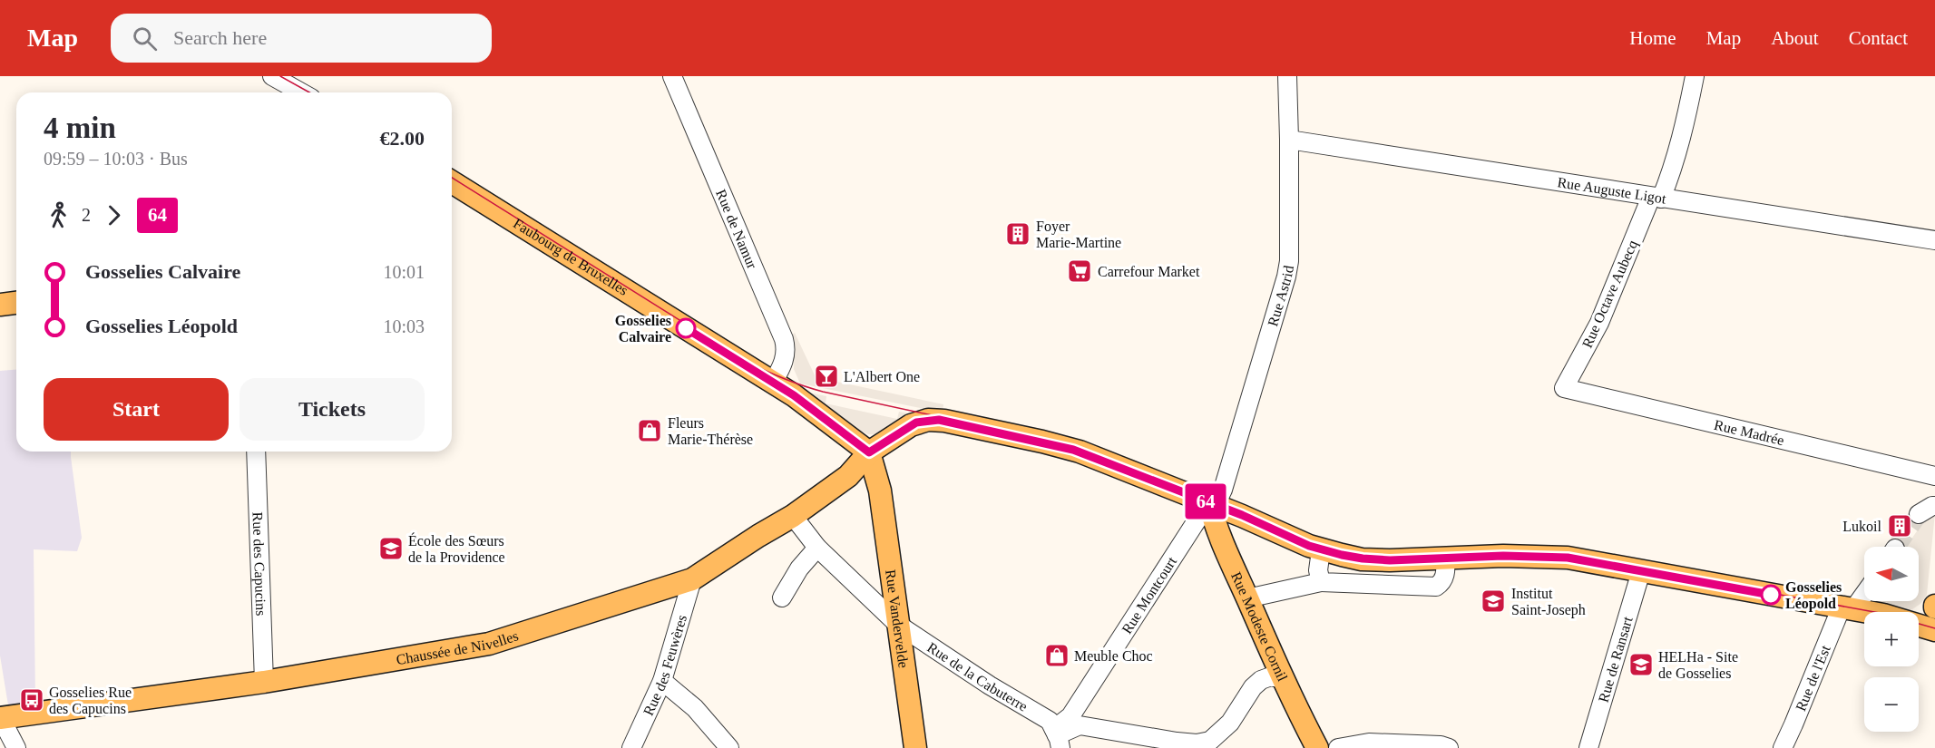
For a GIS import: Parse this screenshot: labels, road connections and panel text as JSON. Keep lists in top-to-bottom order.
{
  "streets": {
    "main road": [
      "Faubourg de Bruxelles",
      "Rue Vandervelde",
      "Rue Modeste Cornil",
      "Chaussée de Nivelles"
    ],
    "street": [
      "Rue Auguste Ligot",
      "Rue de Namur",
      "Rue Octave Aubecq",
      "Rue Astrid",
      "Rue Madrée",
      "Rue des Capucins",
      "Rue Montcourt",
      "Rue de Ransart",
      "Rue des Feuwères",
      "Rue de la Cabuterre",
      "Rue de l'Est"
    ]
  },
  "crossings": [
    ["Rue Auguste Ligot", "Rue Octave Aubecq"],
    ["Rue Auguste Ligot", "Rue Astrid"],
    ["Rue de Namur", "Faubourg de Bruxelles"],
    ["Faubourg de Bruxelles", "Rue Vandervelde"],
    ["Faubourg de Bruxelles", "Chaussée de Nivelles"],
    ["Rue Octave Aubecq", "Rue Madrée"],
    ["Rue Astrid", "Rue Montcourt"],
    ["Rue Astrid", "Rue Modeste Cornil"],
    ["Rue Astrid", "Chaussée de Nivelles"],
    ["Rue des Capucins", "Chaussée de Nivelles"],
    ["Rue Montcourt", "Rue Modeste Cornil"],
    ["Rue Montcourt", "Chaussée de Nivelles"],
    ["Rue Vandervelde", "Chaussée de Nivelles"],
    ["Rue Vandervelde", "Rue de la Cabuterre"],
    ["Rue Modeste Cornil", "Chaussée de Nivelles"],
    ["Chaussée de Nivelles", "Rue des Feuwères"],
    ["Chaussée de Nivelles", "Rue de la Cabuterre"]
  ],
  "places": {
    "building": ["Foyer Marie-Martine", "Lukoil"],
    "supermarket": ["Carrefour Market"],
    "other": ["Gosselies Calvaire", "Gosselies Léopold"],
    "bar": ["L'Albert One"],
    "shop": ["Fleurs Marie-Thérèse", "Meuble Choc"],
    "school or university": ["École des Sœurs de la Providence", "Institut Saint-Joseph", "HELHa - Site de Gosselies"],
    "bus stop": ["Gosselies Rue des Capucins"]
  },
  "lines": ["bus line 64"],
  "north": "left",
  "page": {
    "header": "Map",
    "search": "Search here",
    "nav": [
      "Home",
      "Map",
      "About",
      "Contact"
    ],
    "on_map": "64",
    "heading": ["4 min", "09:59 – 10:03 · Bus", "€2.00"],
    "legs": ["2", "64"],
    "list": [
      {
        "name": "Gosselies Calvaire",
        "value": "10:01"
      },
      {
        "name": "Gosselies Léopold",
        "value": "10:03"
      }
    ],
    "buttons": ["Start", "Tickets"],
    "map_buttons": ["+", "−"]
  }
}
